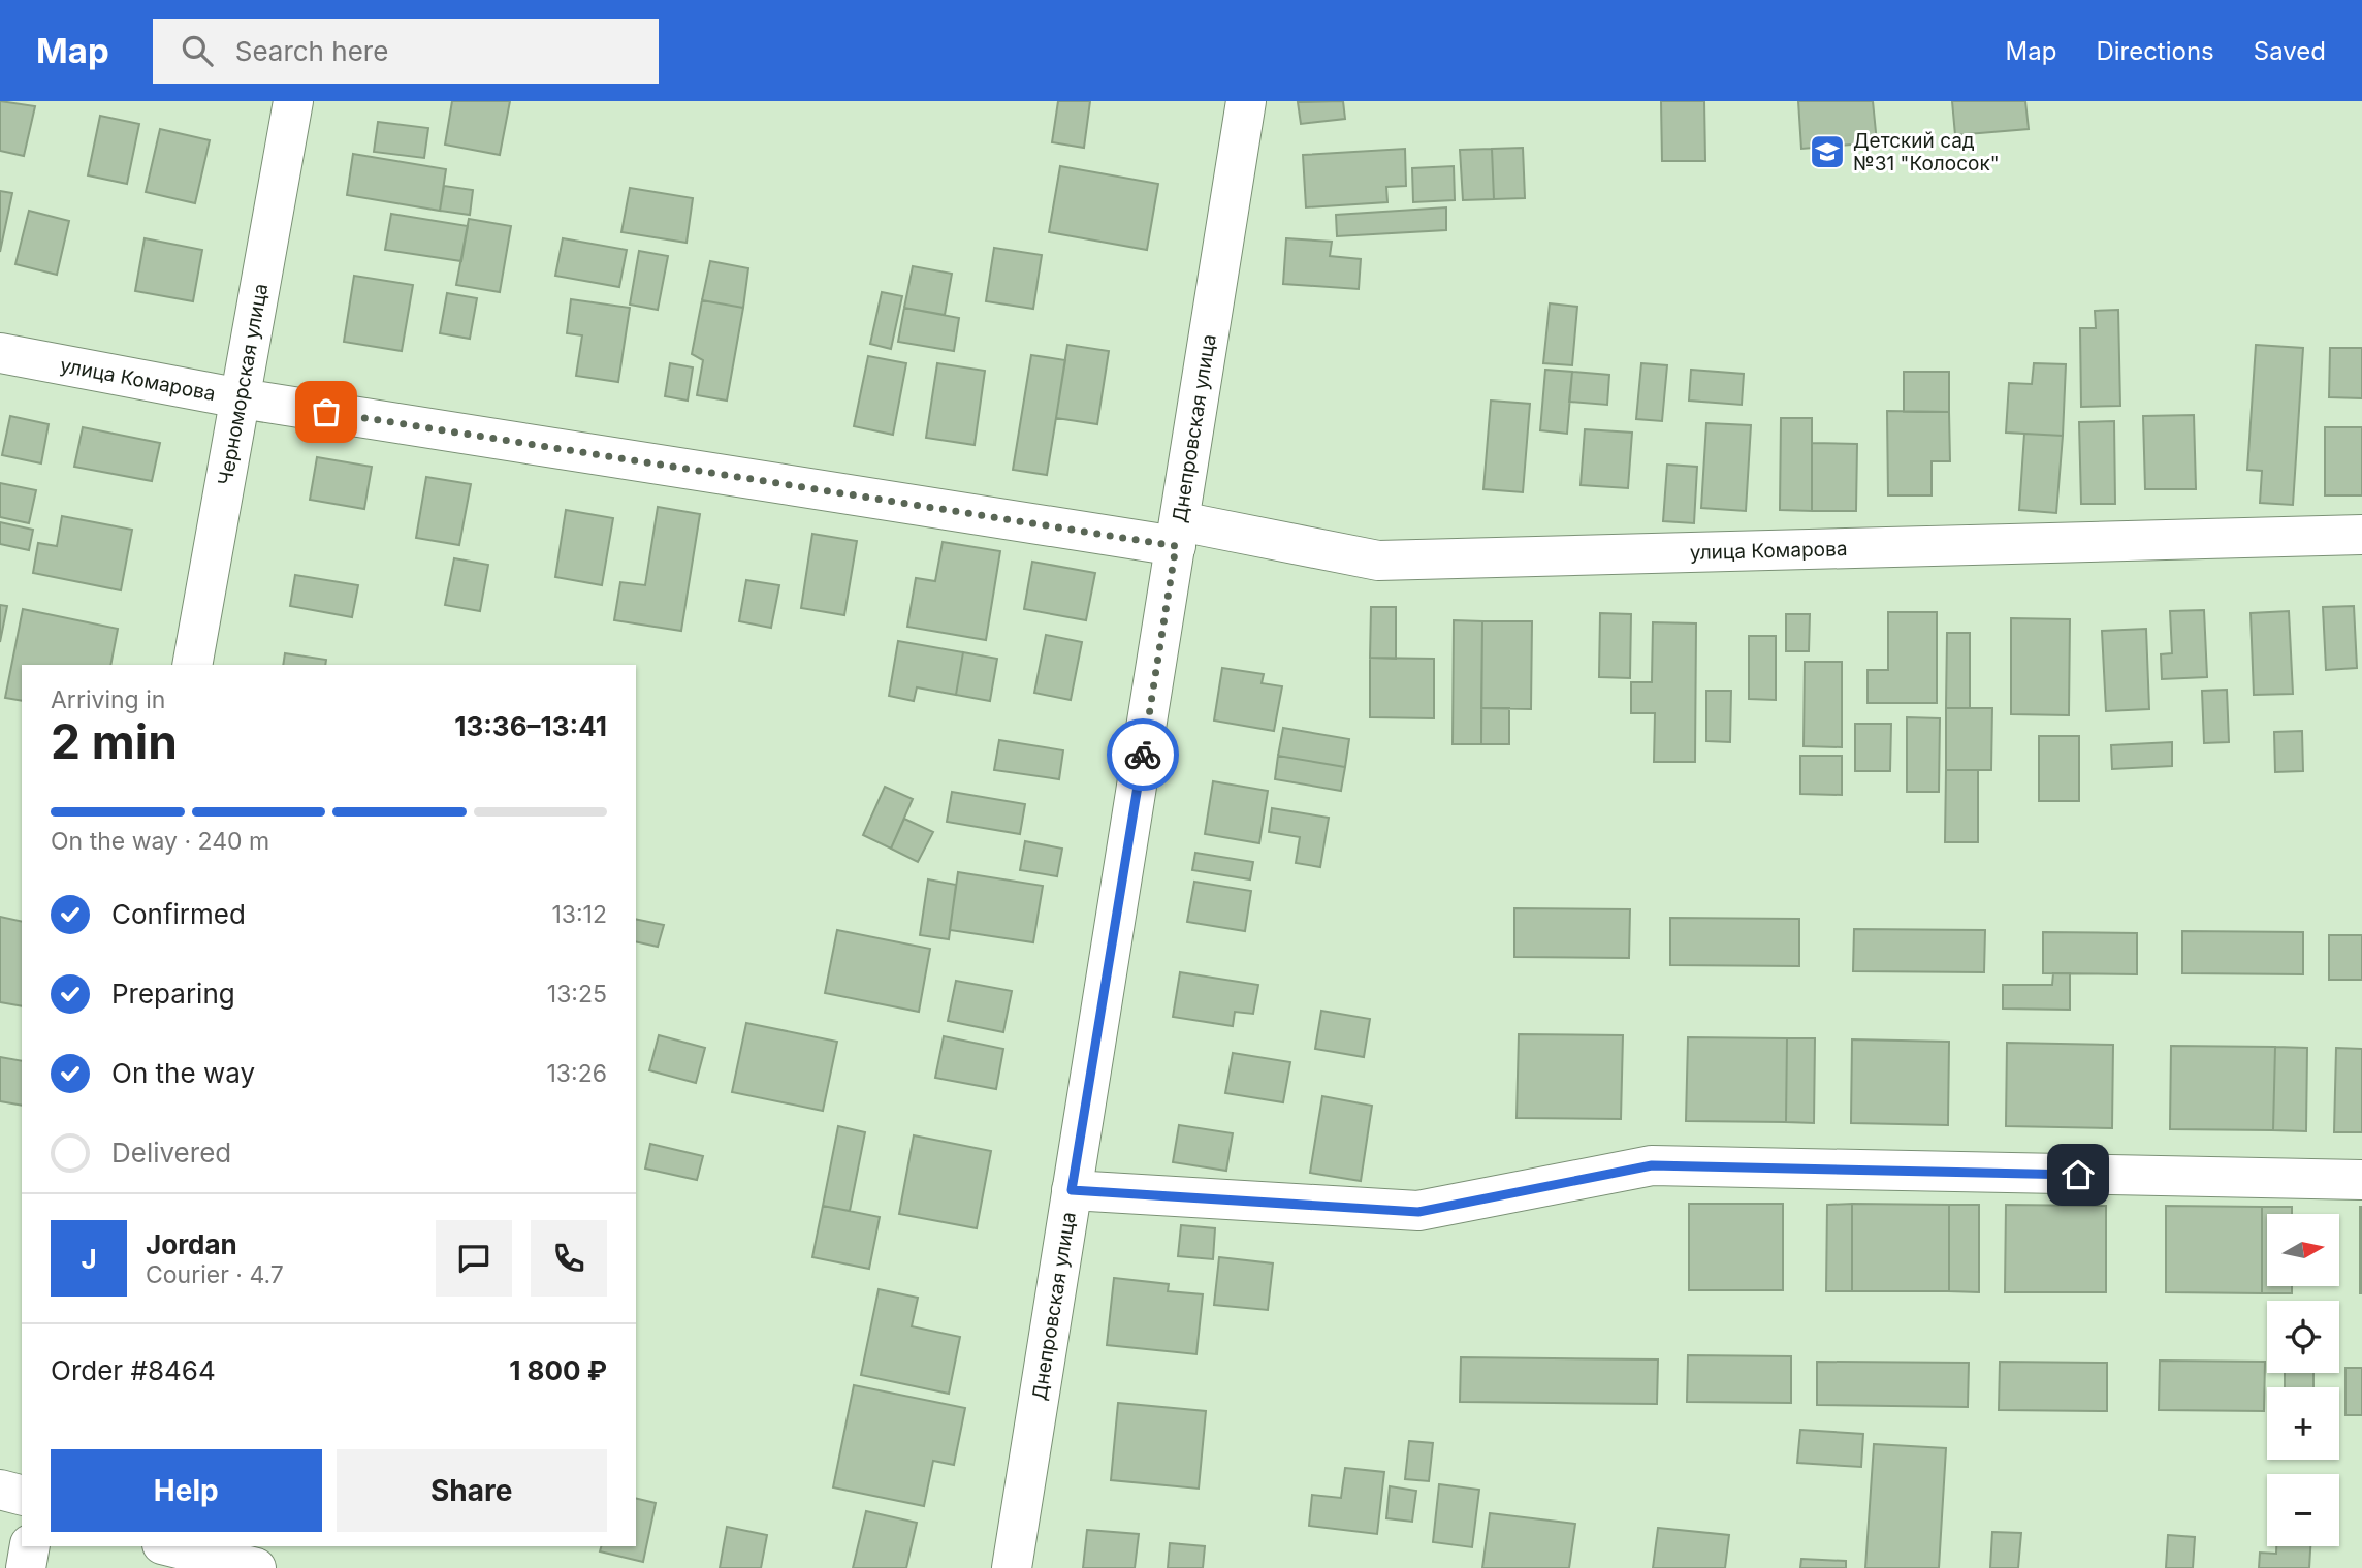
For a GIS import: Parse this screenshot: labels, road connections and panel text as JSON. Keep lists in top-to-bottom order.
{
  "streets": {
    "street": ["улица Комарова", "Черноморская улица", "Днепровская улица"]
  },
  "crossings": [
    ["улица Комарова", "Черноморская улица"],
    ["улица Комарова", "Днепровская улица"]
  ],
  "places": {
    "school or university": ["Детский сад №31 \"Колосок\""]
  },
  "north": "right",
  "page": {
    "header": "Map",
    "search": "Search here",
    "nav": ["Map", "Directions", "Saved"],
    "heading": ["2 min", "Arriving in", "13:36–13:41"],
    "panel": [
      "Jordan",
      "Courier · 4.7",
      "Order #8464",
      "1 800 ₽"
    ],
    "bar": "On the way · 240 m",
    "list": [
      ["Confirmed", "13:12"],
      ["Preparing", "13:25"],
      ["On the way", "13:26"],
      "Delivered"
    ],
    "map_buttons": ["+", "−"],
    "round": "J",
    "buttons": ["Help", "Share"]
  }
}
